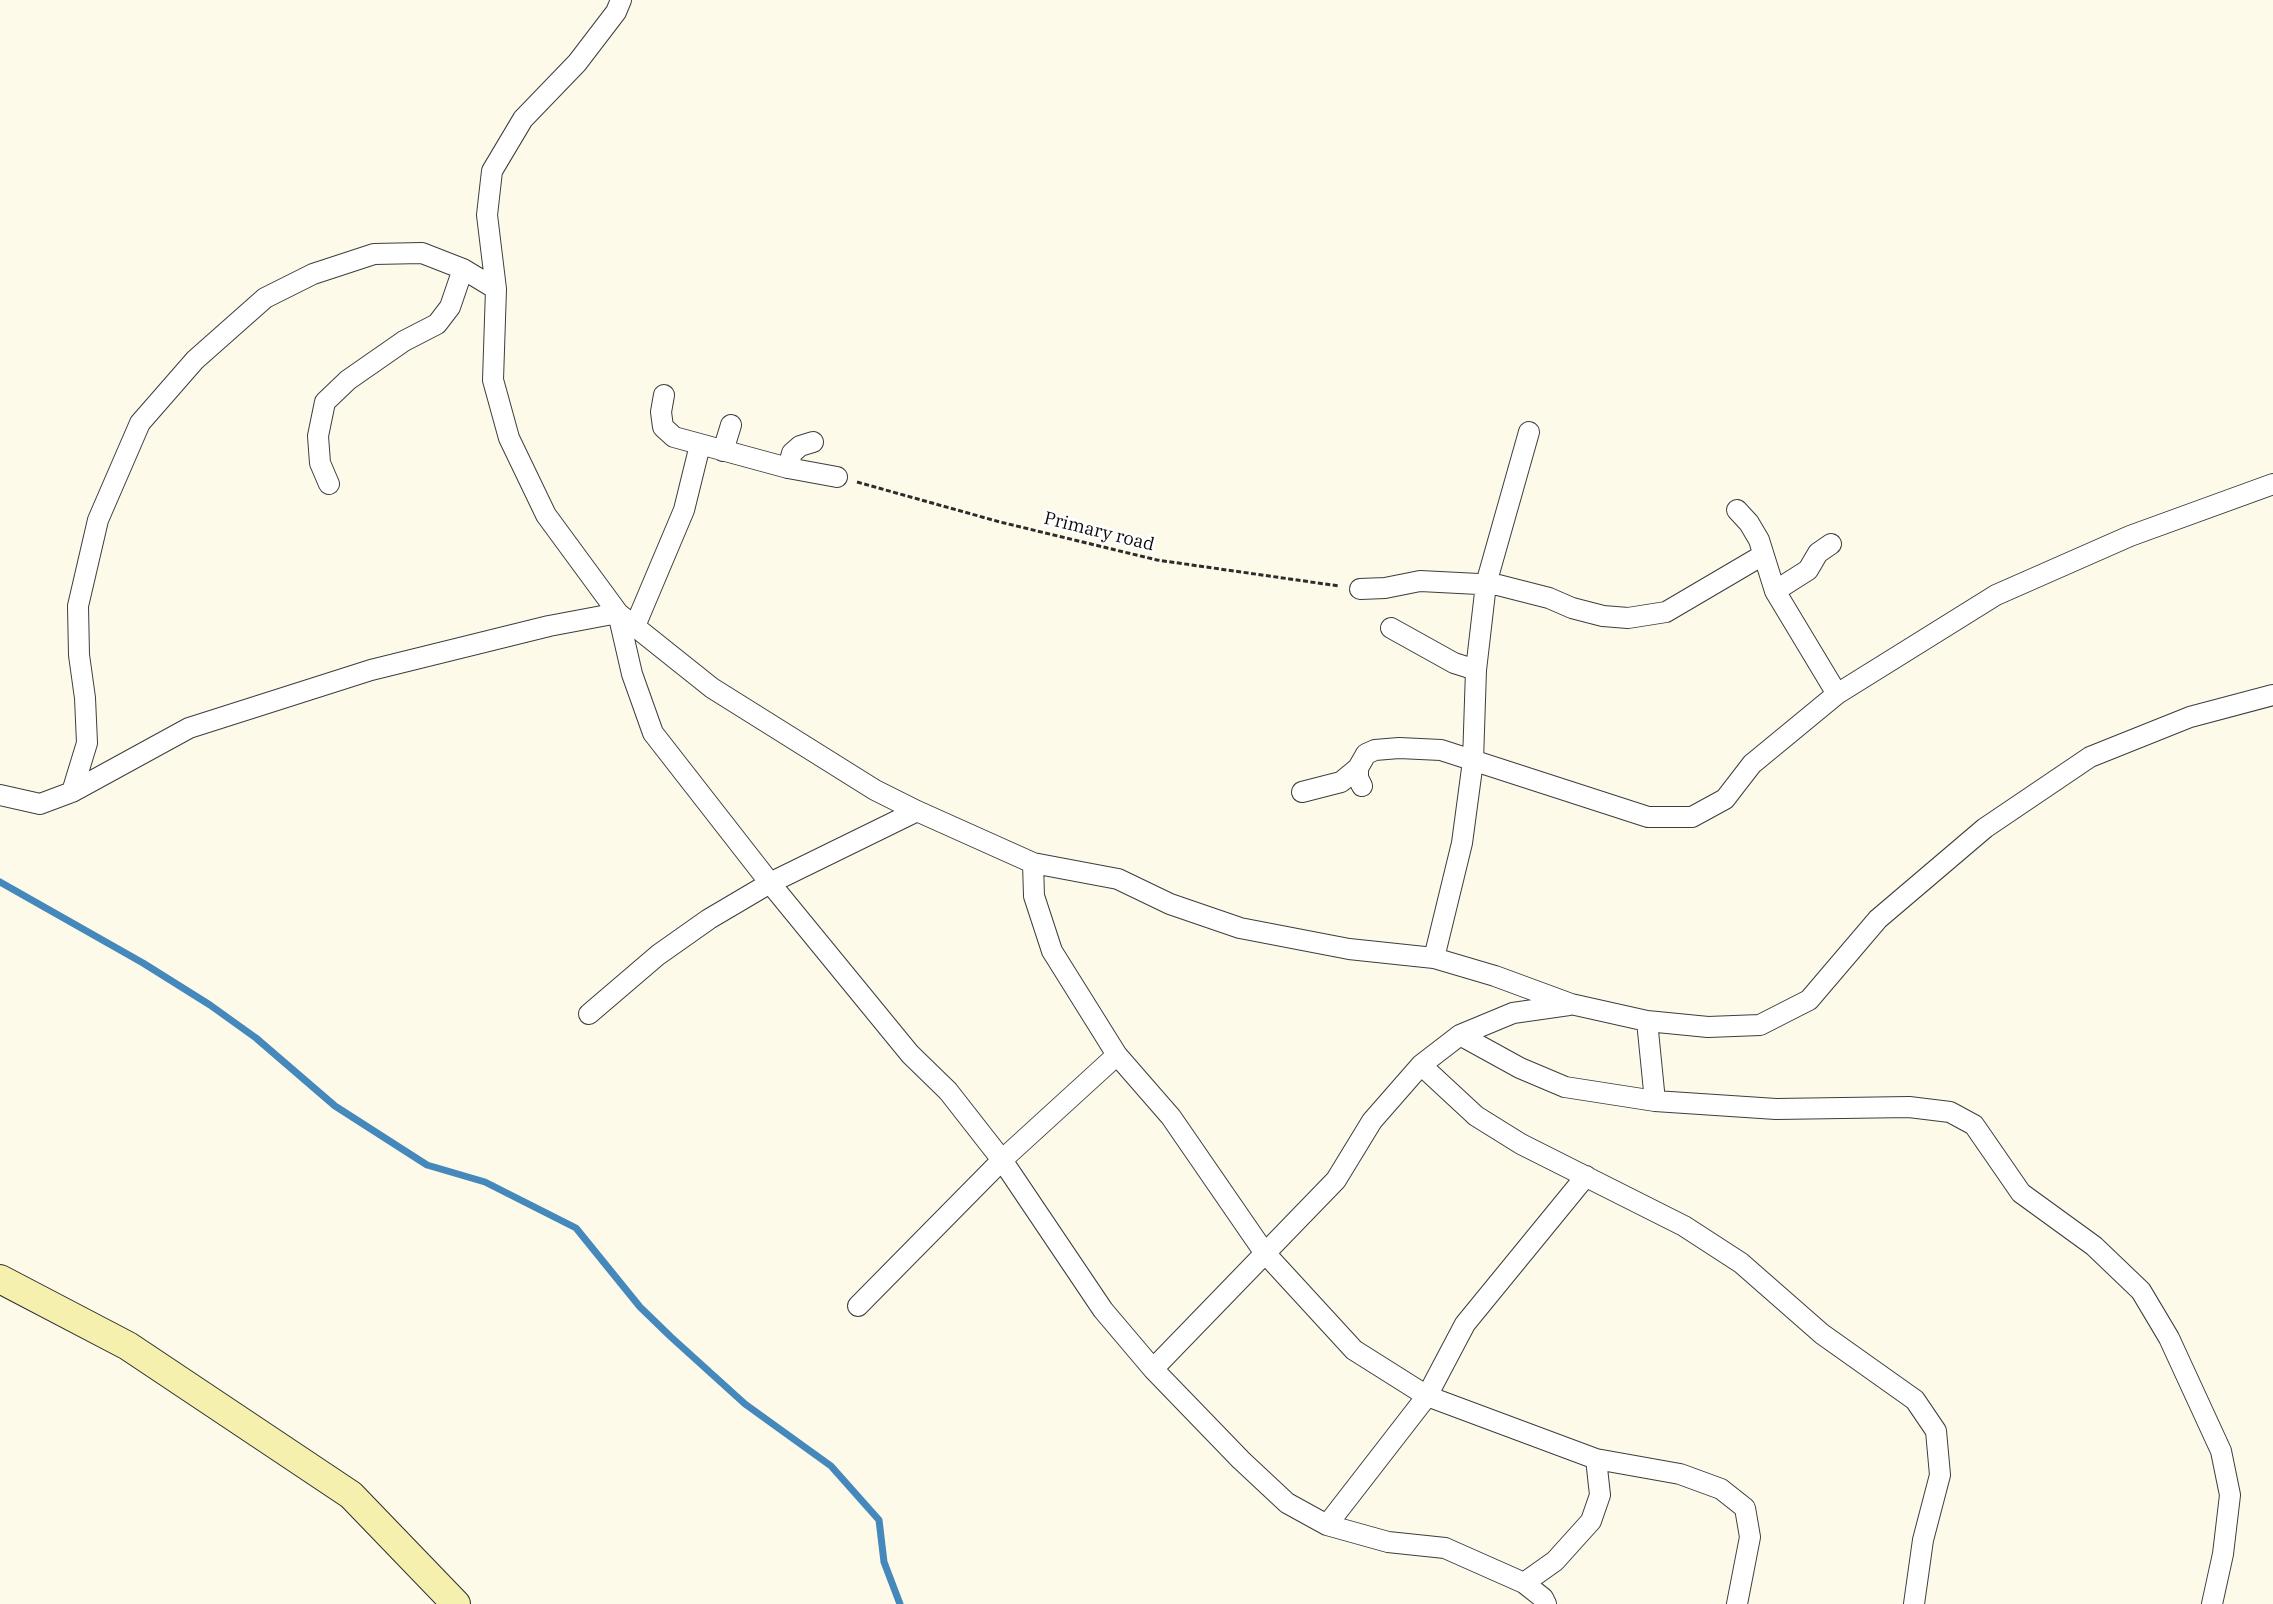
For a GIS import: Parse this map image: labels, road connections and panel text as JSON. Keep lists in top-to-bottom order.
{
  "streets": {
    "path": ["Primary road"]
  }
}
